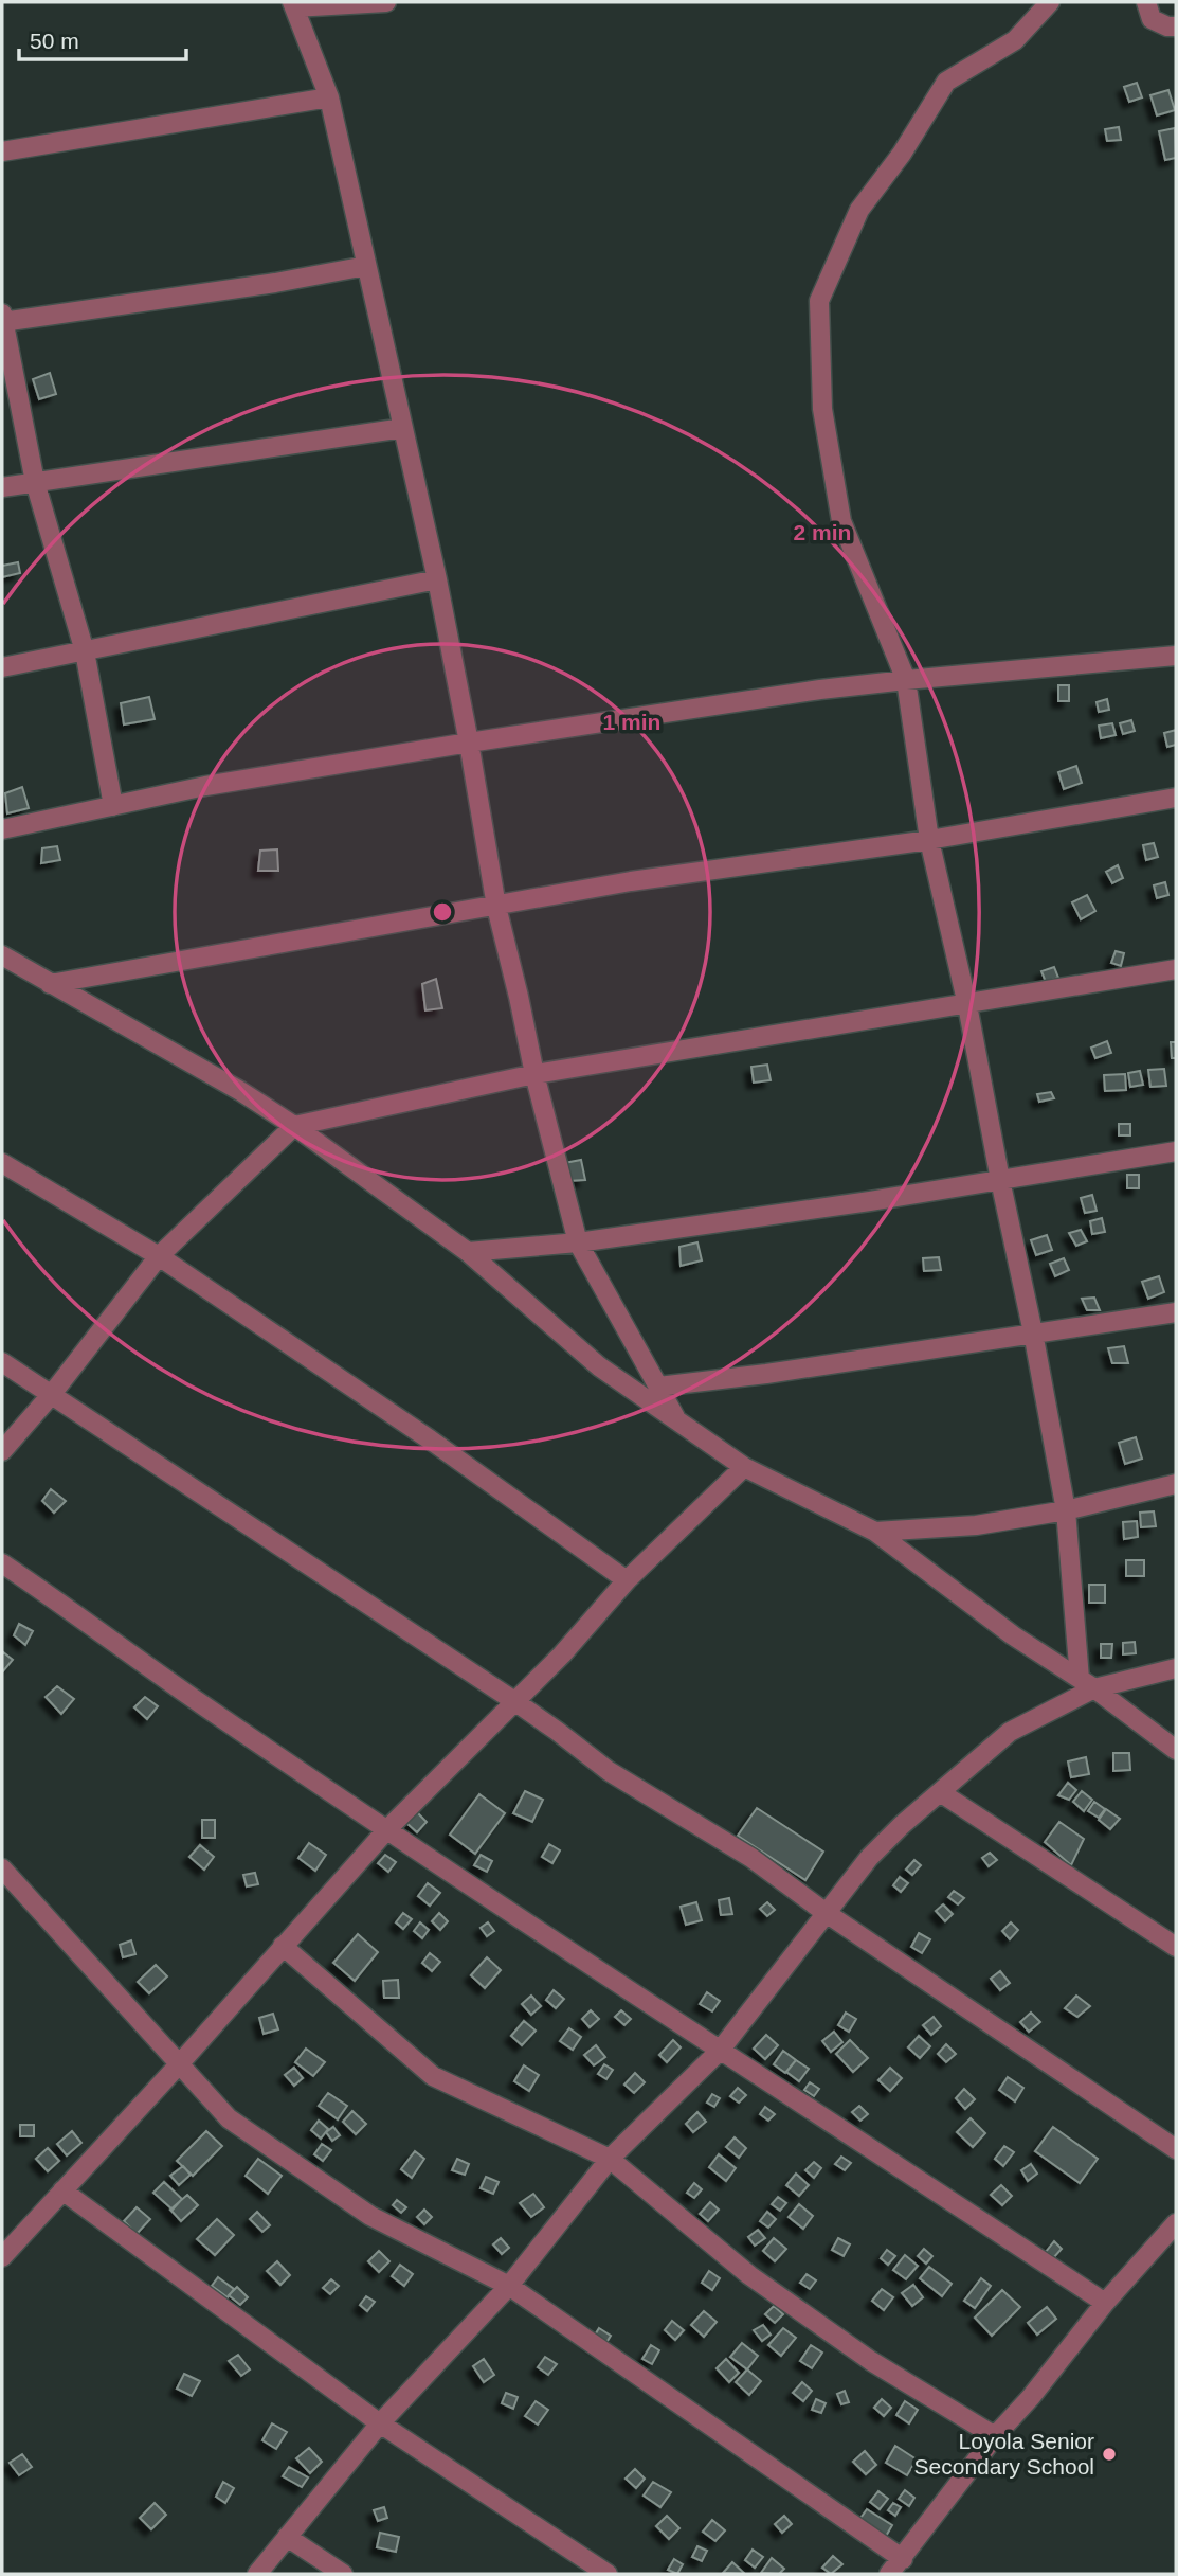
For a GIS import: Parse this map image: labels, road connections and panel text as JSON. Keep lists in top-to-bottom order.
{
  "places": ["Loyola Senior Secondary School"],
  "scale_bar": "50 m",
  "rings": ["2 min", "1 min"]
}
